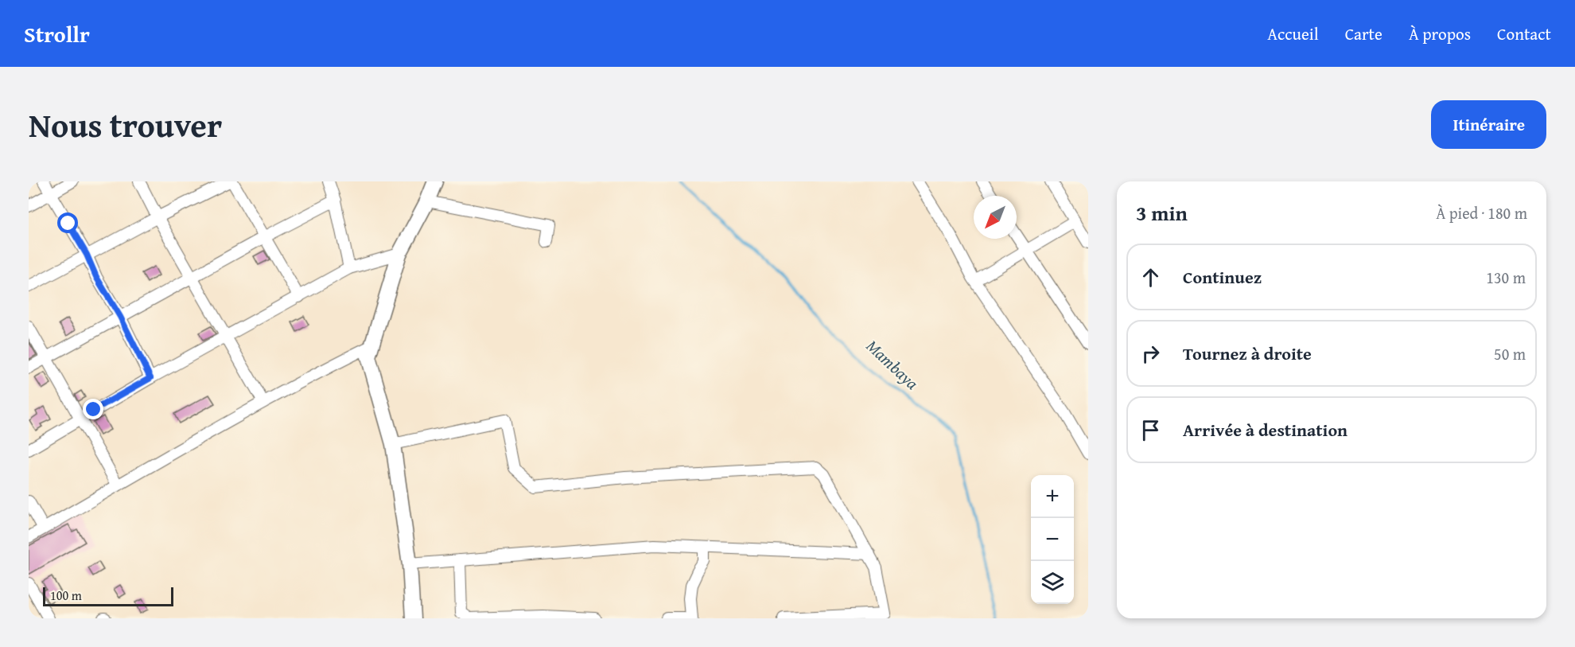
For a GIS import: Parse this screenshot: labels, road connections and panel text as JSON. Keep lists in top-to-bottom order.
{
  "water": ["Mambaya"],
  "scale_bar": "100 m",
  "north": "bottom left",
  "page": {
    "header": "Strollr",
    "nav": [
      "Accueil",
      "Carte",
      "À propos",
      "Contact"
    ],
    "title": "Nous trouver",
    "buttons": "Itinéraire",
    "heading": ["3 min", "À pied · 180 m"],
    "list": [
      ["Continuez", "130 m"],
      ["Tournez à droite", "50 m"],
      "Arrivée à destination"
    ],
    "map_buttons": ["+", "−"],
    "scale": "100 m"
  }
}
